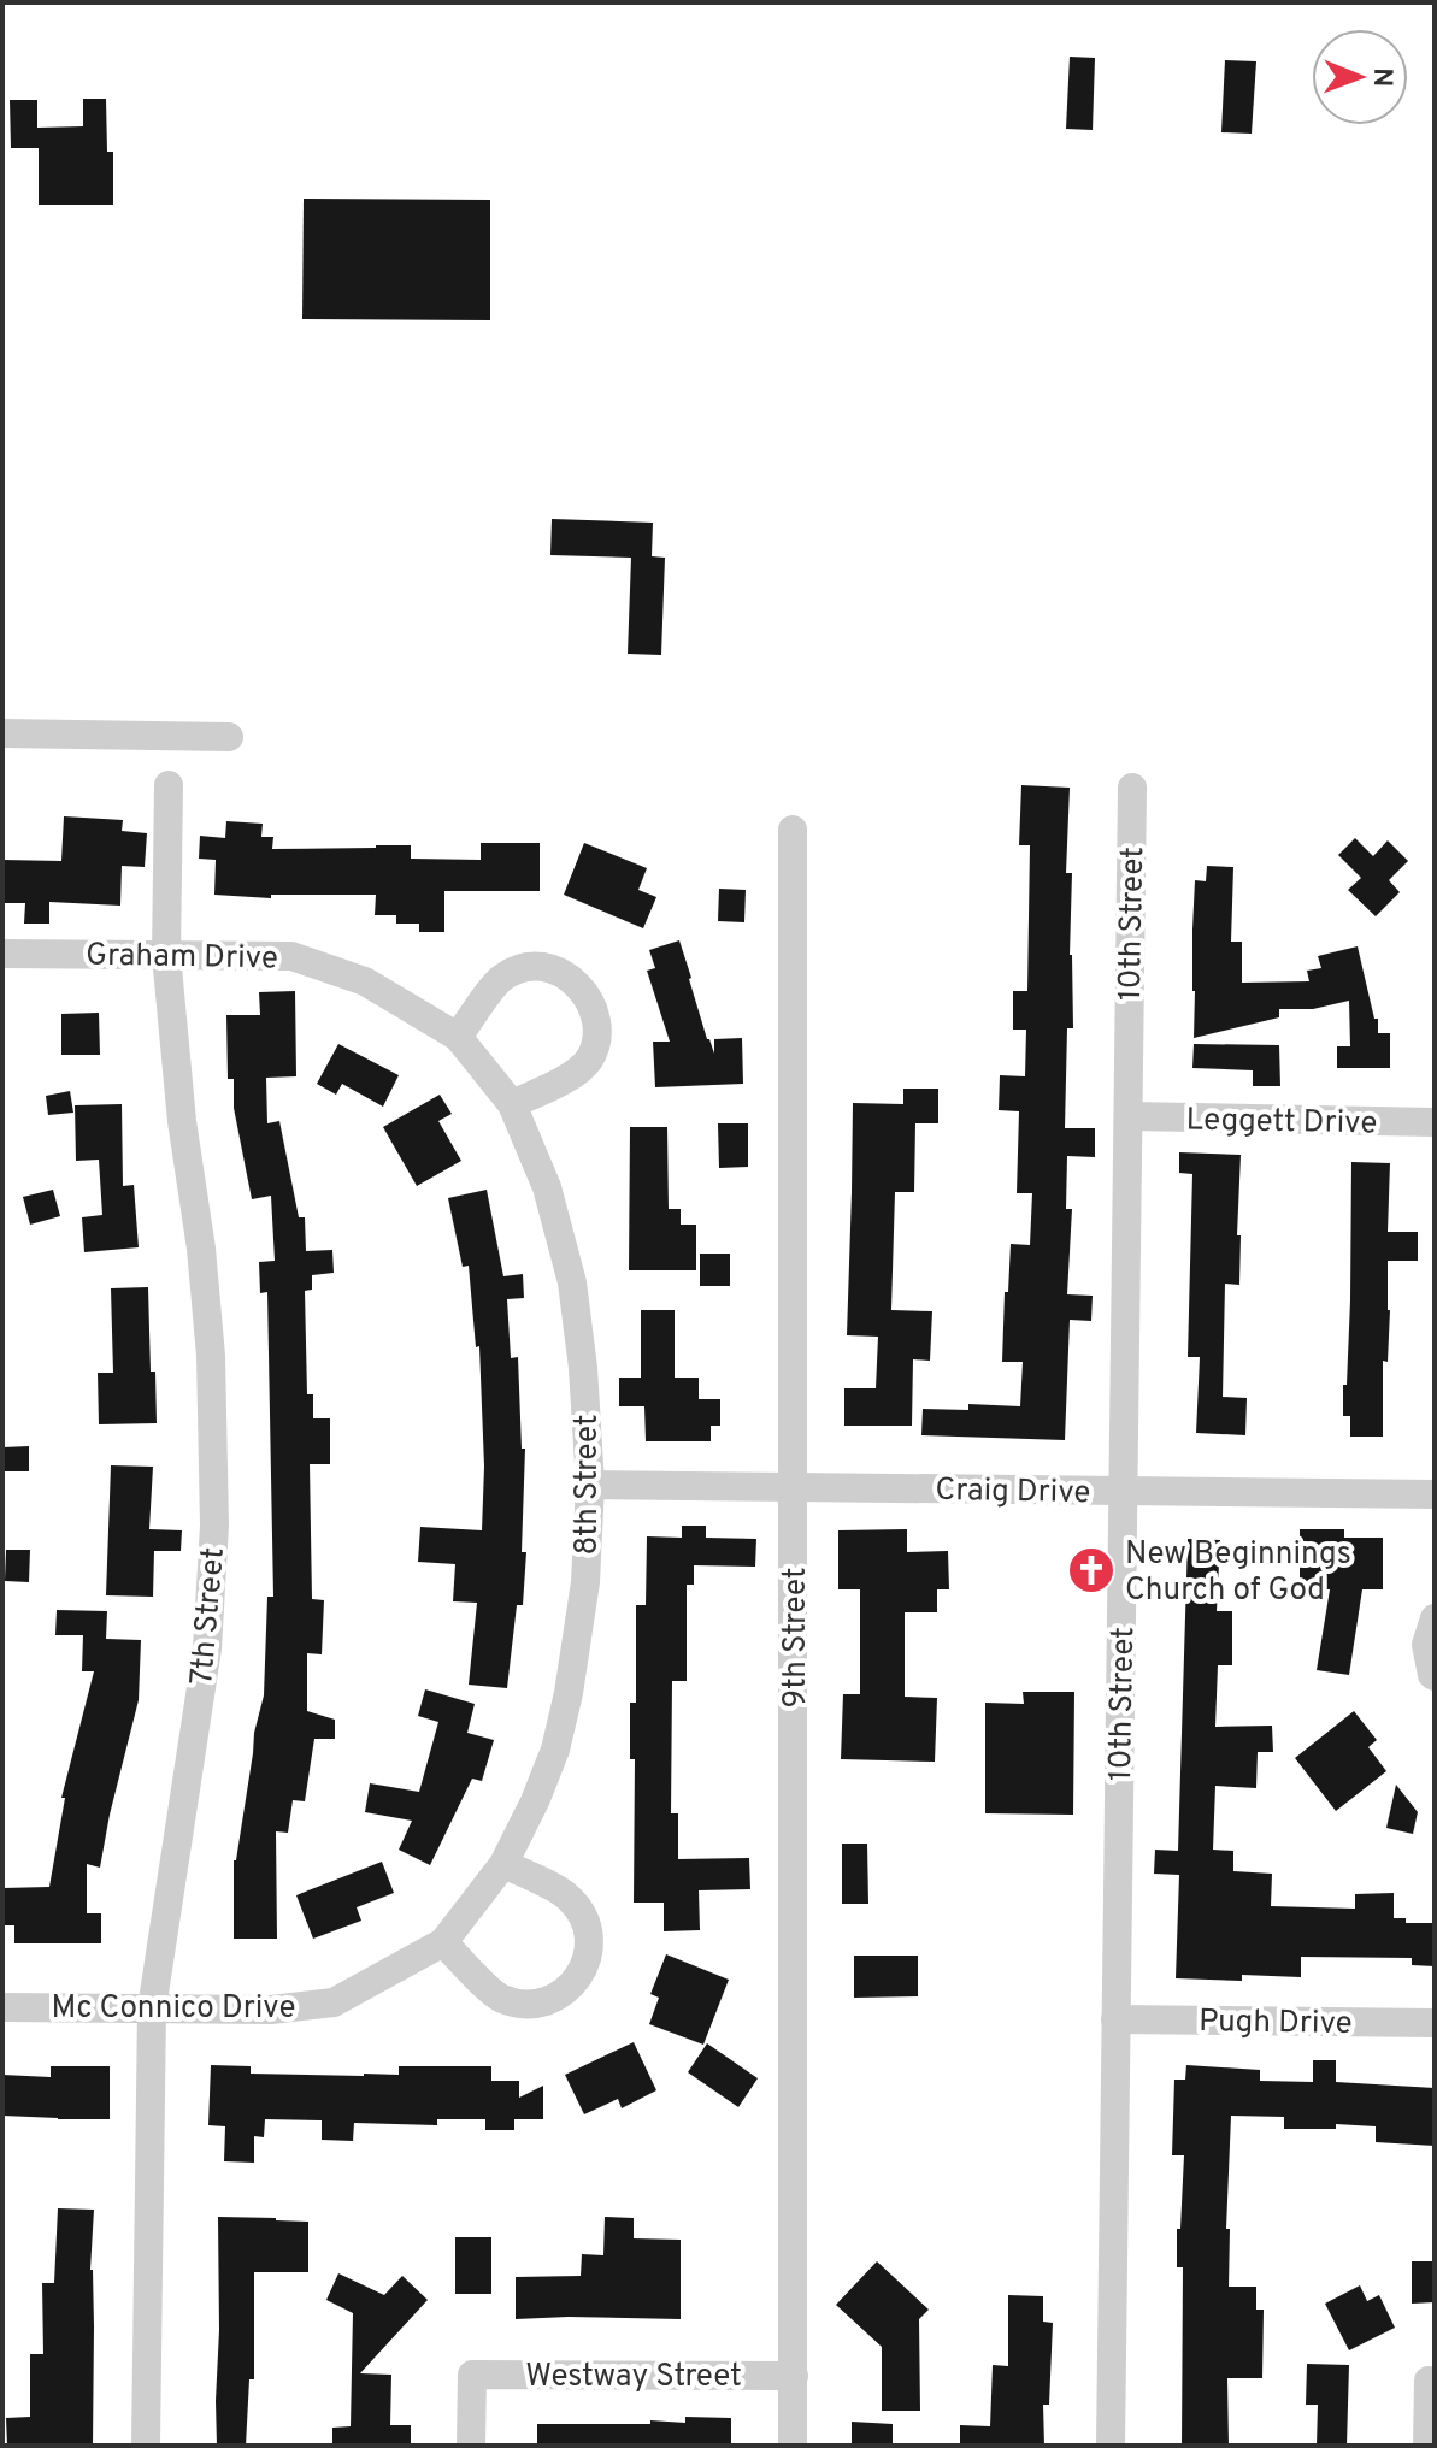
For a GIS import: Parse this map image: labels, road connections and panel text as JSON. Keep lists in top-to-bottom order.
{
  "streets": {
    "street": [
      "10th Street",
      "Graham Drive",
      "Leggett Drive",
      "8th Street",
      "Craig Drive",
      "7th Street",
      "9th Street",
      "Mc Connico Drive",
      "Pugh Drive",
      "Westway Street"
    ]
  },
  "crossings": [
    ["10th Street", "Leggett Drive"],
    ["10th Street", "Craig Drive"],
    ["10th Street", "Pugh Drive"],
    ["Graham Drive", "8th Street"],
    ["Graham Drive", "7th Street"],
    ["8th Street", "Craig Drive"],
    ["8th Street", "Mc Connico Drive"],
    ["Craig Drive", "9th Street"],
    ["7th Street", "Mc Connico Drive"],
    ["9th Street", "Westway Street"]
  ],
  "places": {
    "church": ["New Beginnings Church of God"]
  },
  "north": "right"
}
